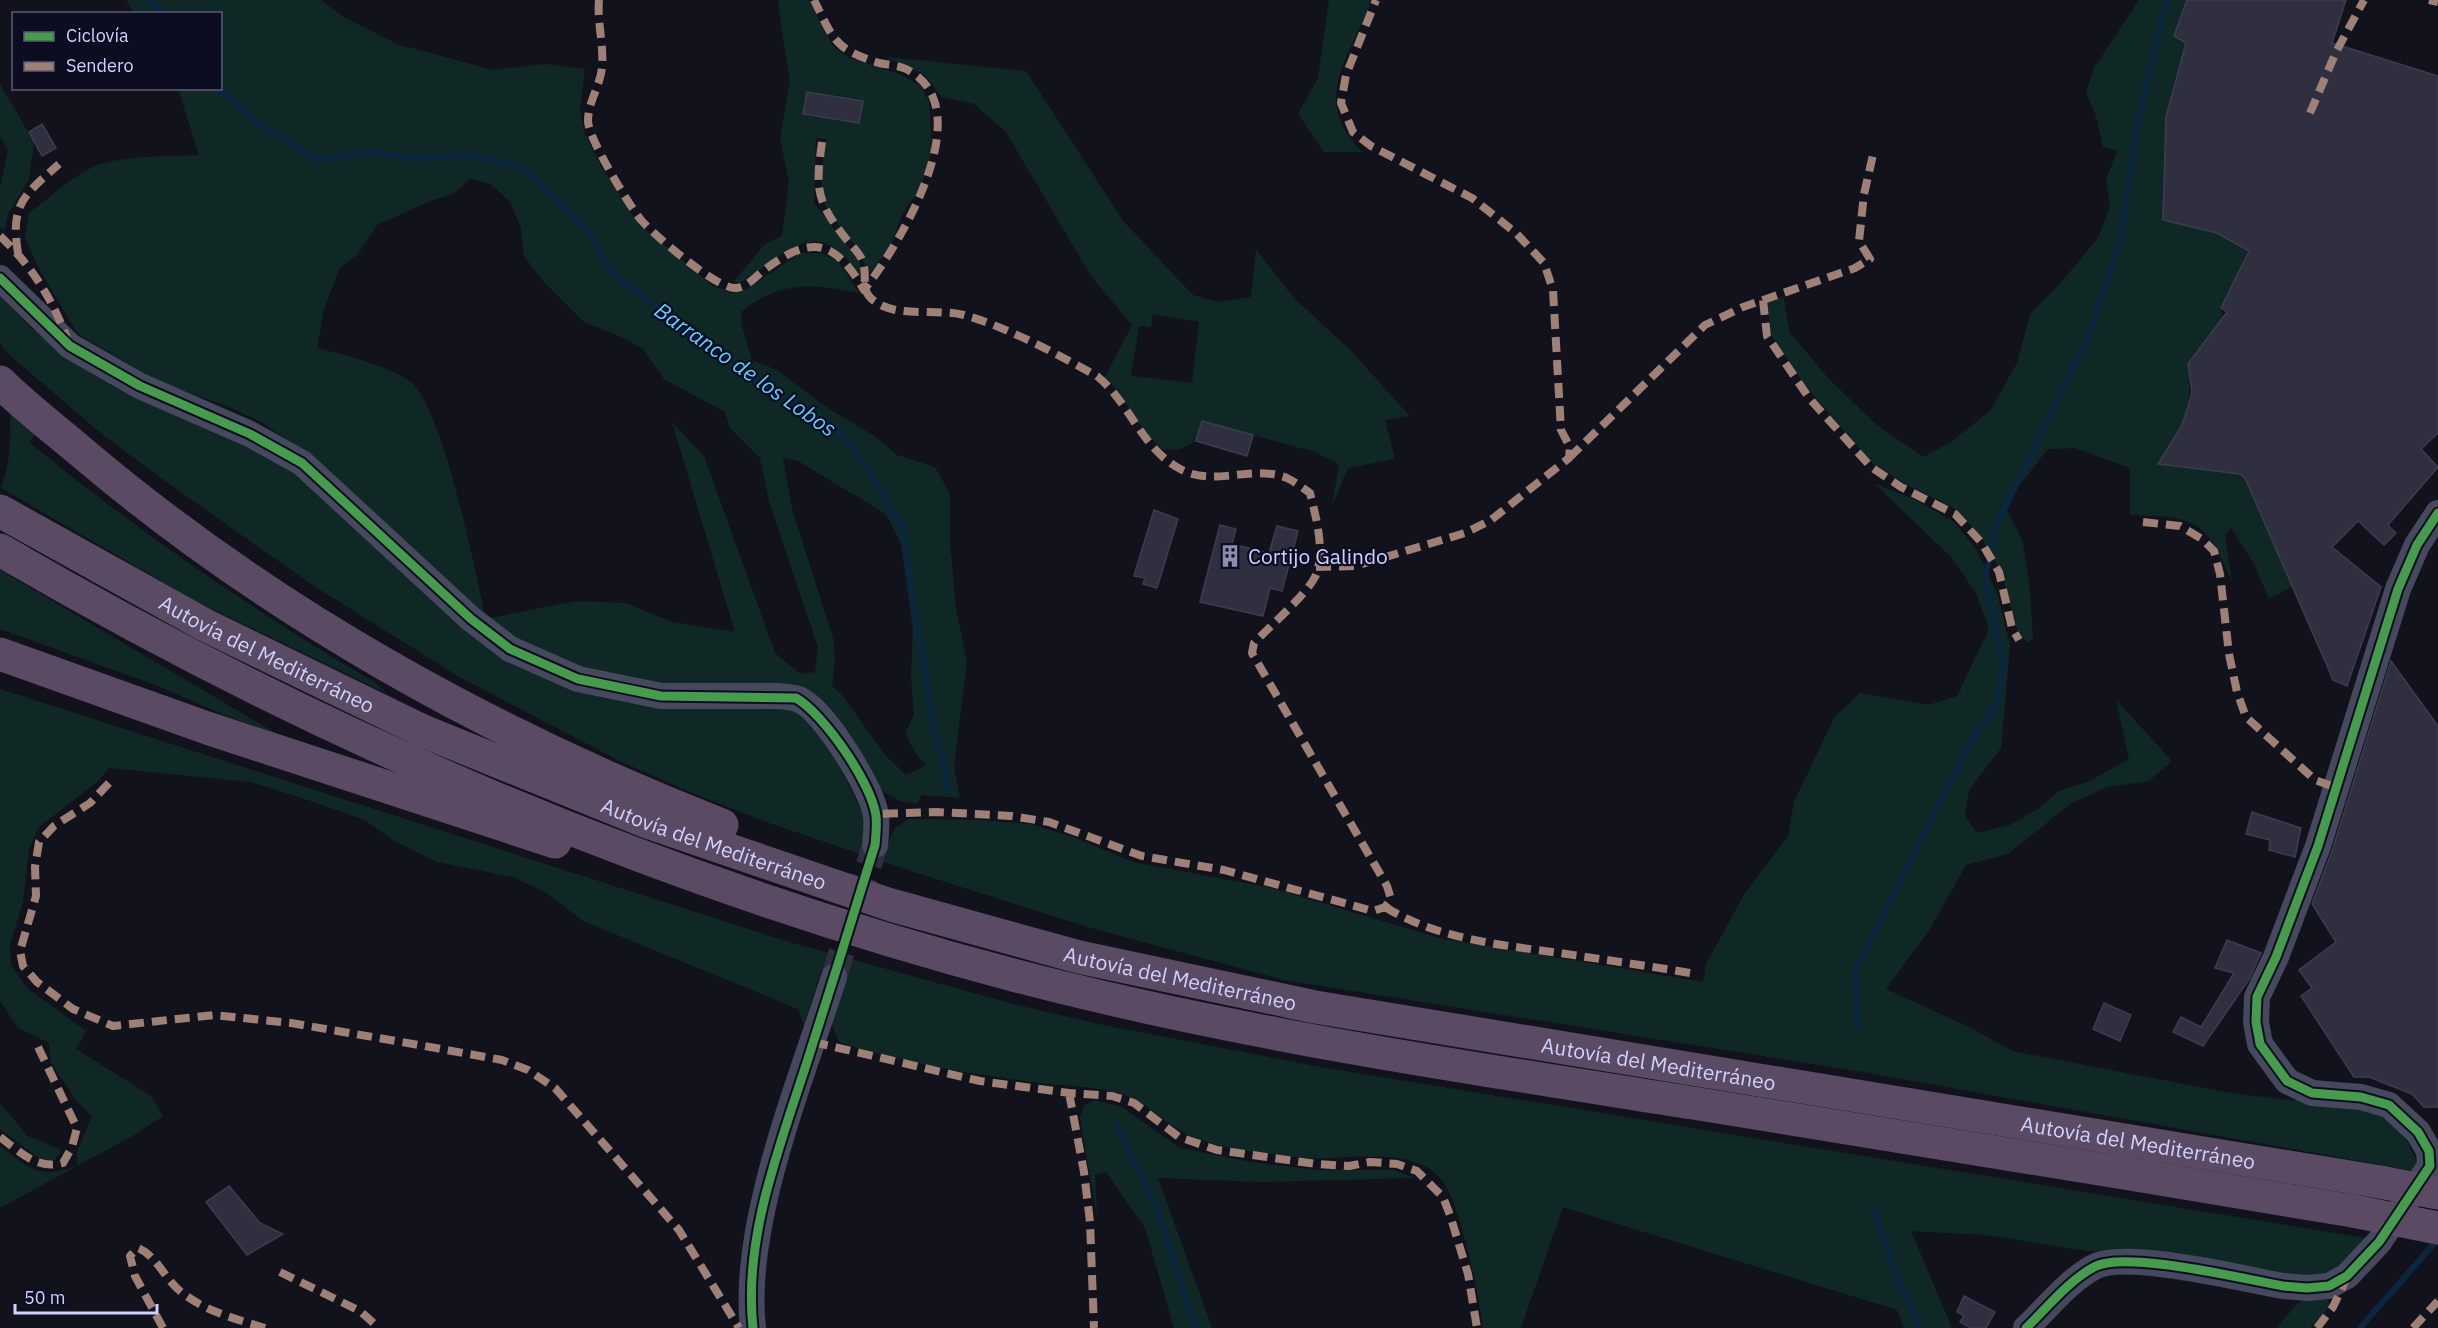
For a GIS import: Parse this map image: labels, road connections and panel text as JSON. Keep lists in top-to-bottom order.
{
  "streets": {
    "highway": ["Autovía del Mediterráneo"]
  },
  "water": ["Barranco de los Lobos"],
  "places": {
    "building": ["Cortijo Galindo"]
  },
  "legend": ["Ciclovía", "Sendero"],
  "scale_bar": "50 m"
}
